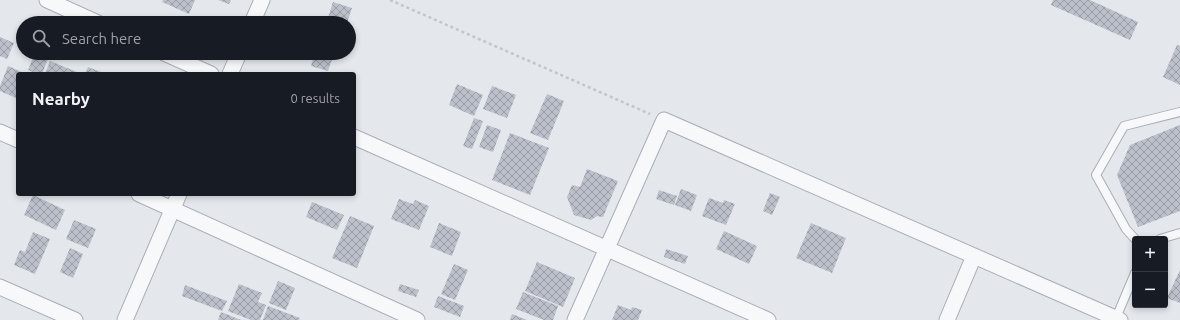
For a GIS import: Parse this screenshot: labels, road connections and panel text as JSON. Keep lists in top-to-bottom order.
{
  "page": {
    "search": "Search here",
    "heading": ["Nearby", "0 results"],
    "map_buttons": ["+", "−"]
  }
}
